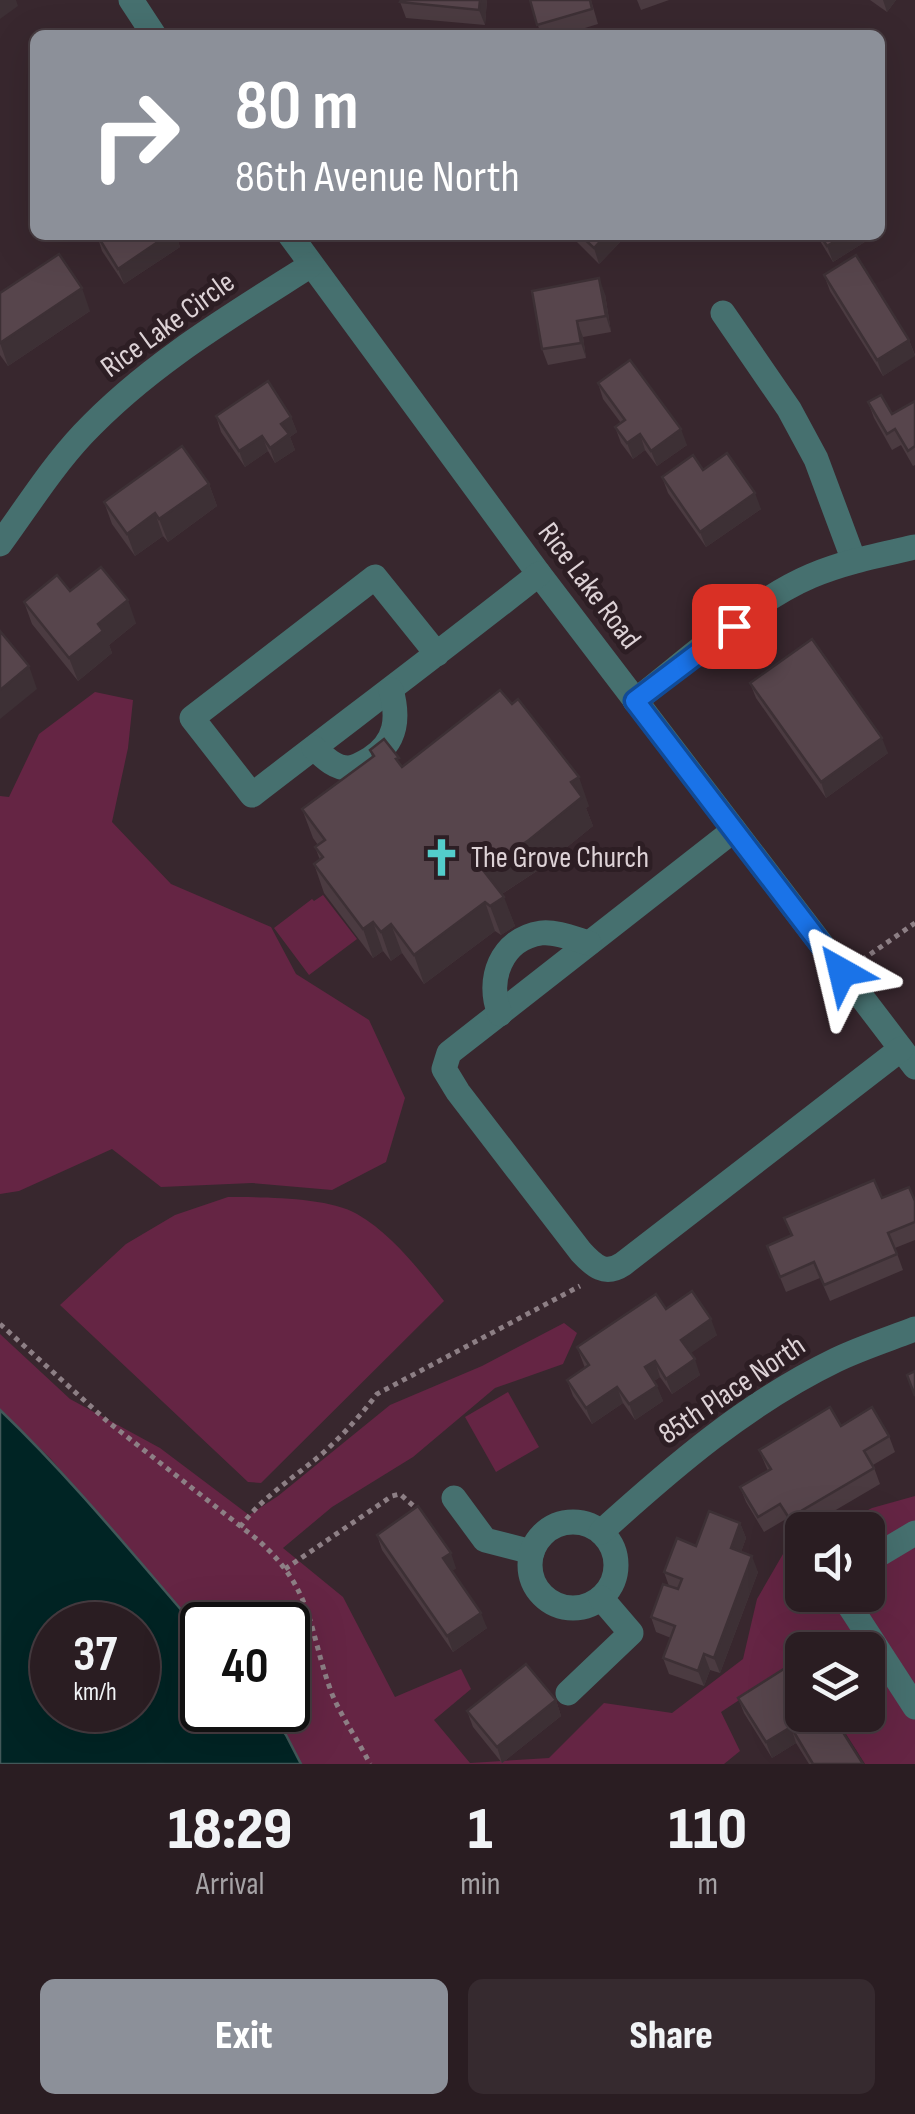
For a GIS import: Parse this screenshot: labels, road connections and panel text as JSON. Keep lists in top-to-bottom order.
{
  "streets": {
    "street": ["Rice Lake Circle", "Rice Lake Road", "85th Place North"]
  },
  "crossings": [
    ["Rice Lake Circle", "Rice Lake Road"]
  ],
  "places": {
    "church": ["The Grove Church"]
  },
  "page": {
    "turn": ["80 m", "86th Avenue North"],
    "speed": "37 km/h",
    "limit": "40",
    "eta": [
      "18:29",
      "Arrival",
      "1",
      "min",
      "110",
      "m"
    ],
    "buttons": ["Exit", "Share"]
  }
}
